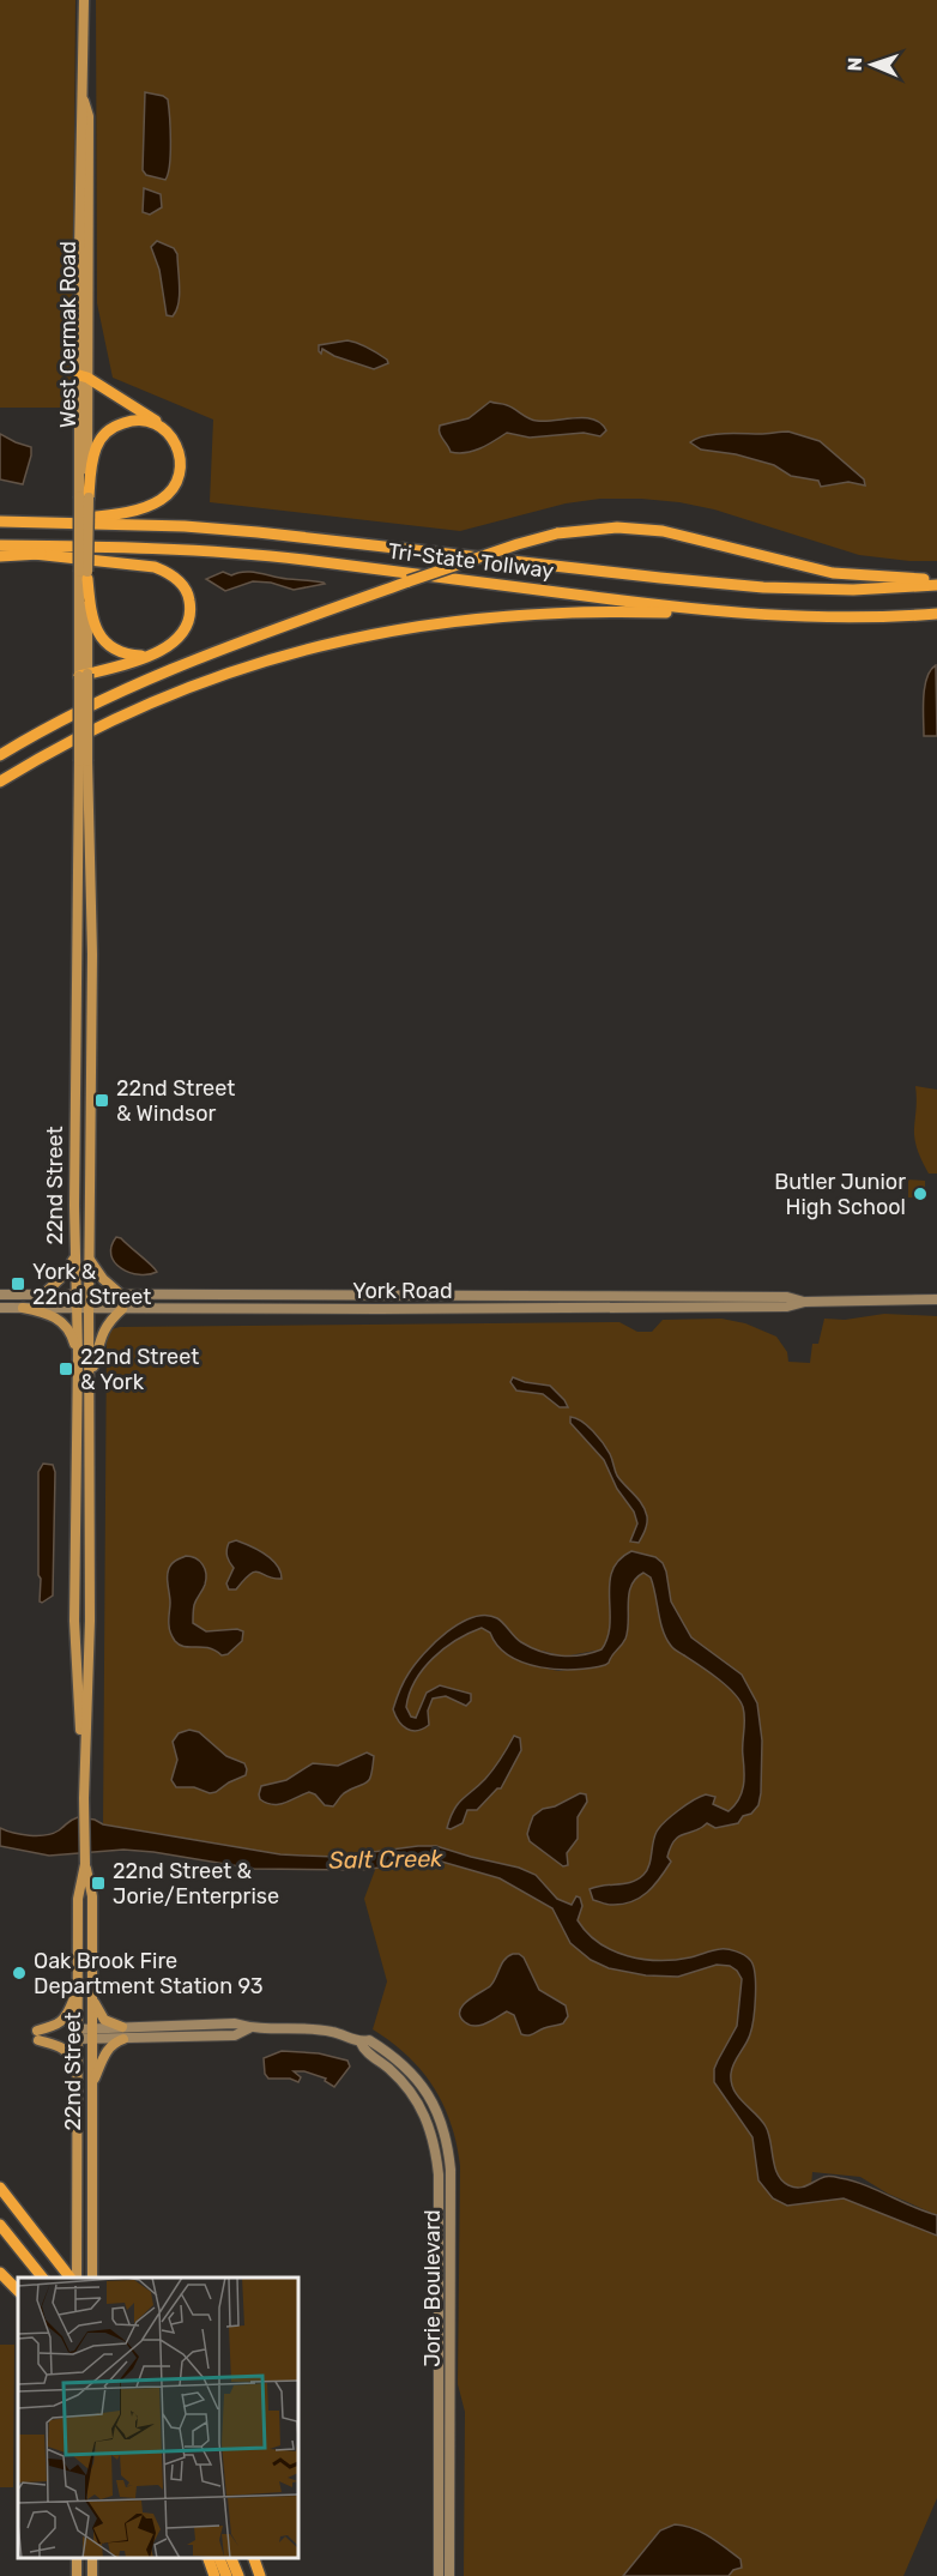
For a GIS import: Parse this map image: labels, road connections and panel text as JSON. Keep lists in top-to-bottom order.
{
  "streets": {
    "highway": ["Tri-State Tollway"],
    "main road": [
      "West Cermak Road",
      "22nd Street",
      "York Road",
      "Jorie Boulevard"
    ]
  },
  "crossings": [
    ["West Cermak Road", "22nd Street"],
    ["22nd Street", "York Road"],
    ["22nd Street", "Jorie Boulevard"]
  ],
  "water": ["Salt Creek"],
  "places": {
    "transit": [
      "22nd Street & Windsor",
      "York & 22nd Street",
      "22nd Street & York",
      "22nd Street & Jorie/Enterprise"
    ],
    "other": ["Butler Junior High School", "Oak Brook Fire Department Station 93"]
  },
  "north": "left"
}
